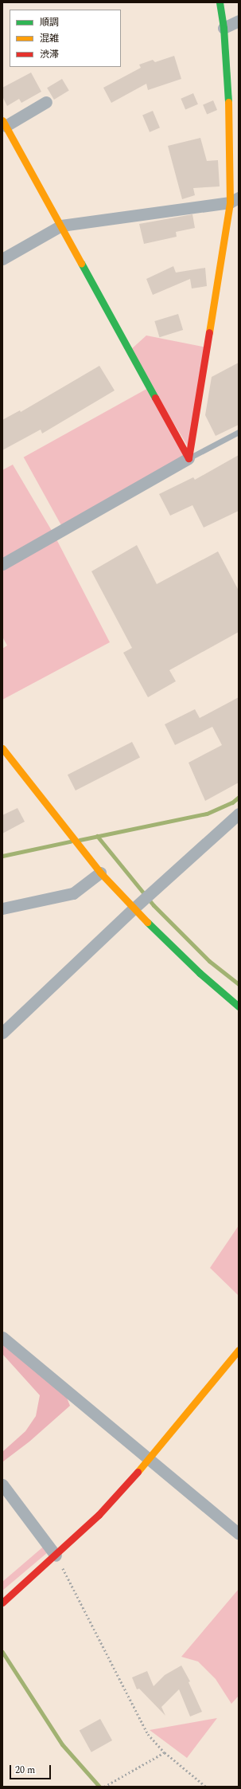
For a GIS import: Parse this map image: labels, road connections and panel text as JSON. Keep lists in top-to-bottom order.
{
  "legend": ["順調", "混雑", "渋滞"],
  "scale_bar": "20 m"
}
